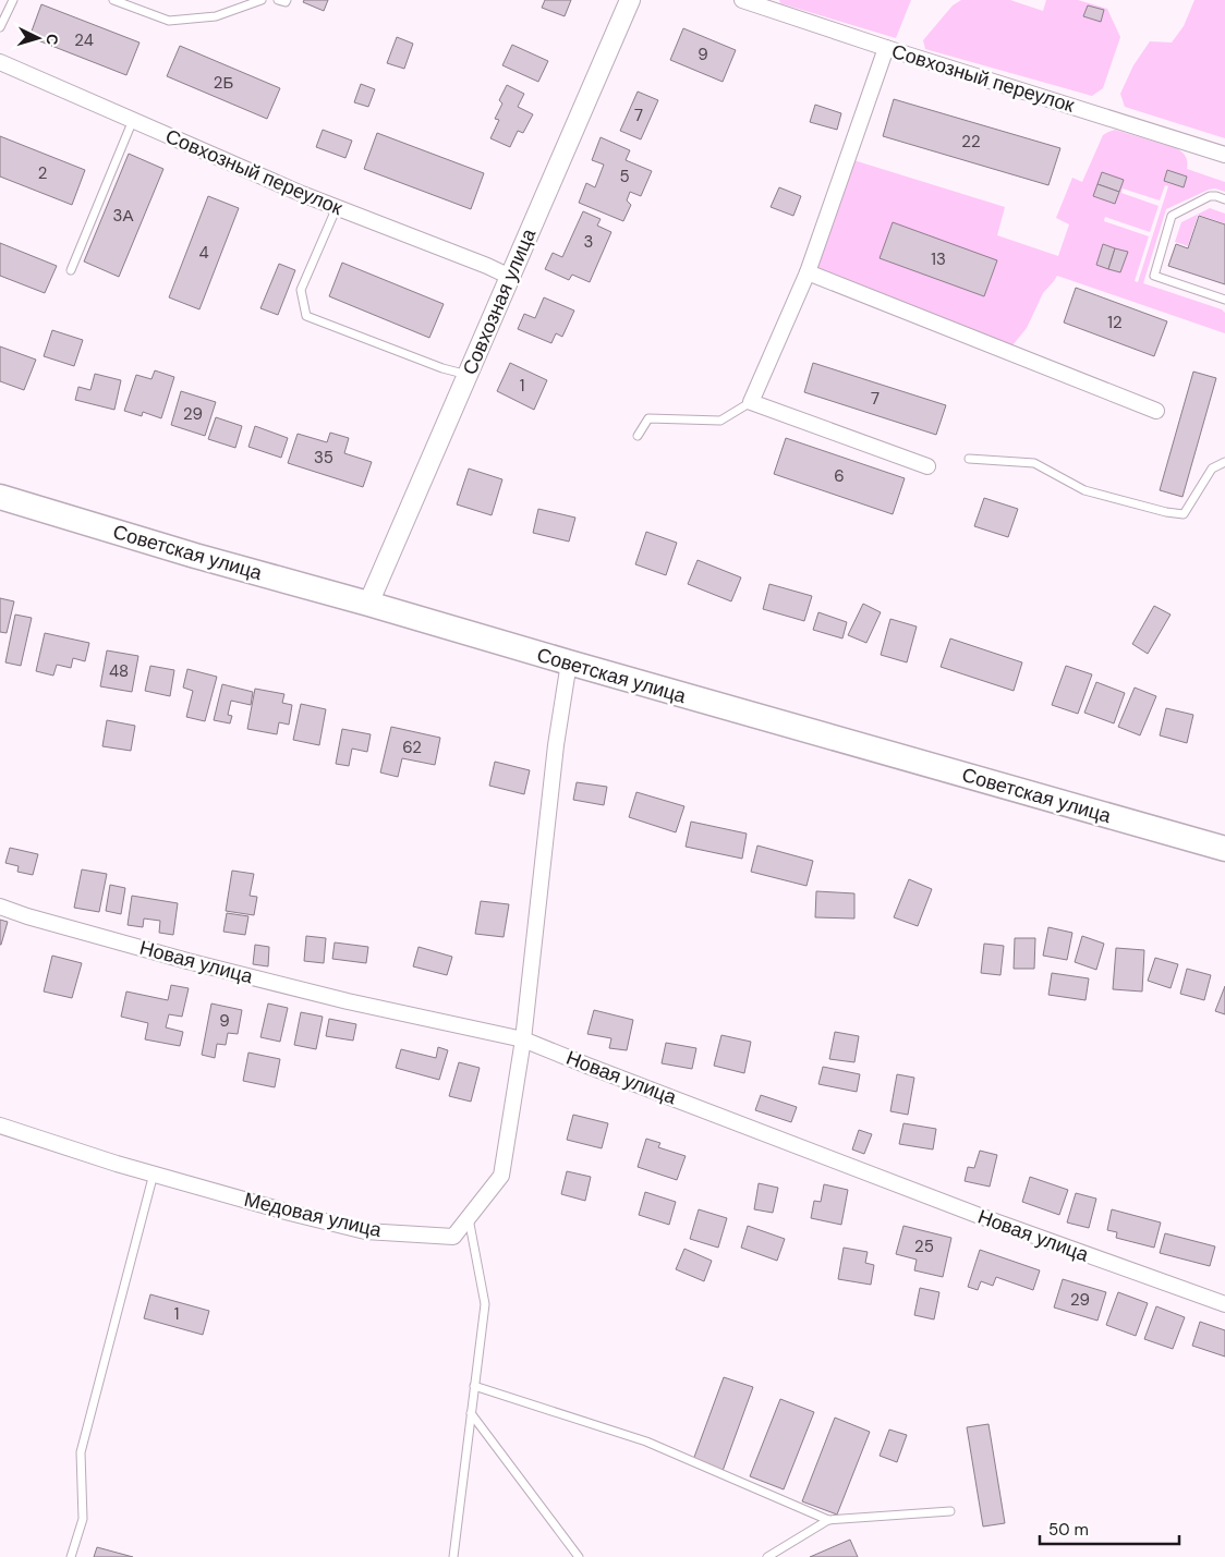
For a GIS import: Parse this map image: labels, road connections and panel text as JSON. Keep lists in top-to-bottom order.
{
  "streets": {
    "main road": ["Советская улица"],
    "street": [
      "Совхозный переулок",
      "Совхозная улица",
      "Новая улица",
      "Медовая улица"
    ]
  },
  "crossings": [
    ["Совхозный переулок", "Совхозная улица"],
    ["Совхозная улица", "Советская улица"],
    ["Советская улица", "Медовая улица"],
    ["Новая улица", "Медовая улица"]
  ],
  "house_numbers": [
    "24",
    "9",
    "2Б",
    "7",
    "22",
    "2",
    "5",
    "3А",
    "3",
    "4",
    "13",
    "12",
    "1",
    "7",
    "29",
    "35",
    "6",
    "48",
    "62",
    "9",
    "25",
    "29",
    "1"
  ],
  "scale_bar": "50 m",
  "north": "right"
}
